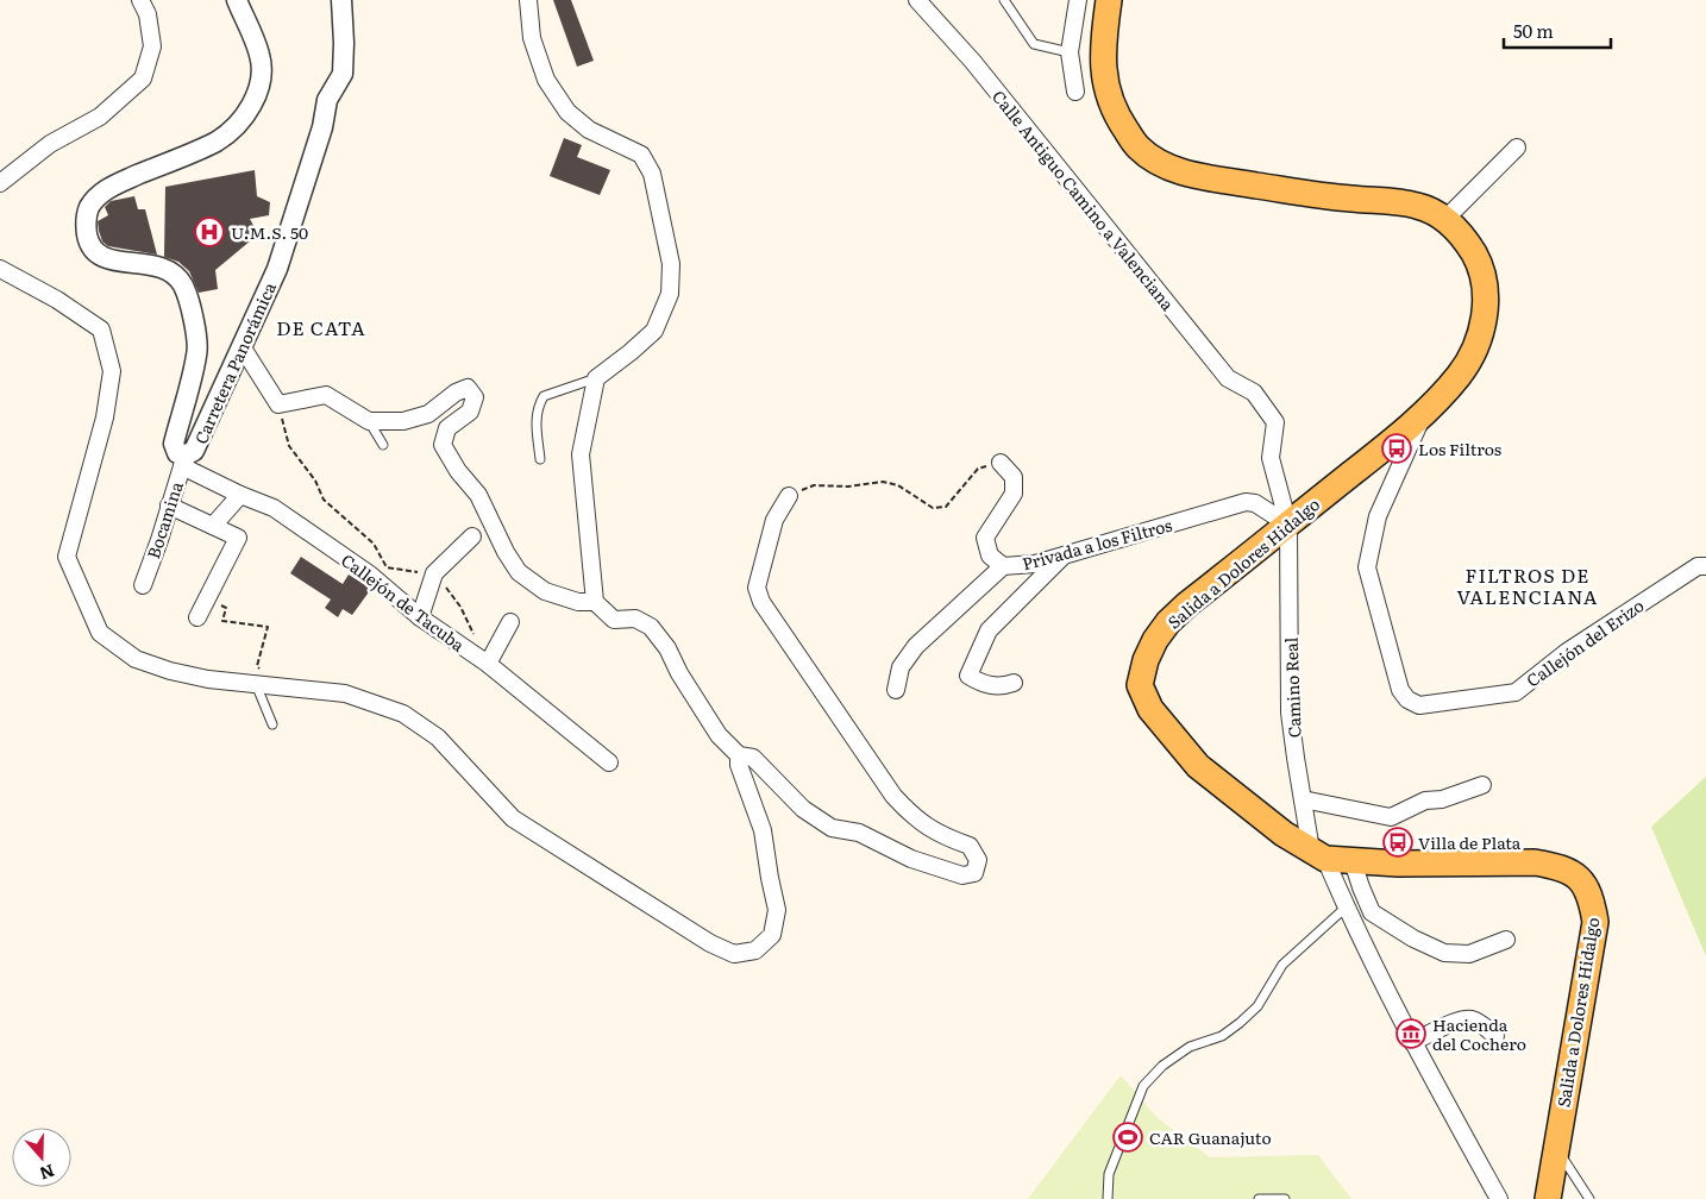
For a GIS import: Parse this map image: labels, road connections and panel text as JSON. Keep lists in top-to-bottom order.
{
  "streets": {
    "main road": ["Salida a Dolores Hidalgo"],
    "street": [
      "Calle Antiguo Camino a Valenciana",
      "Carretera Panorámica",
      "Bocamina",
      "Privada a los Filtros",
      "Callejón de Tacuba",
      "Callejón del Erizo",
      "Camino Real"
    ]
  },
  "crossings": [
    ["Calle Antiguo Camino a Valenciana", "Privada a los Filtros"],
    ["Calle Antiguo Camino a Valenciana", "Salida a Dolores Hidalgo"],
    ["Calle Antiguo Camino a Valenciana", "Camino Real"],
    ["Carretera Panorámica", "Bocamina"],
    ["Carretera Panorámica", "Callejón de Tacuba"],
    ["Bocamina", "Callejón de Tacuba"],
    ["Privada a los Filtros", "Salida a Dolores Hidalgo"],
    ["Privada a los Filtros", "Camino Real"],
    ["Salida a Dolores Hidalgo", "Callejón del Erizo"],
    ["Salida a Dolores Hidalgo", "Camino Real"]
  ],
  "districts": ["DE CATA", "FILTROS DE VALENCIANA"],
  "places": {
    "hospital": ["U.M.S. 50"],
    "bus stop": ["Los Filtros", "Villa de Plata"],
    "museum": ["Hacienda del Cochero"],
    "sports": ["CAR Guanajuto"]
  },
  "scale_bar": "50 m",
  "north": "bottom"
}
